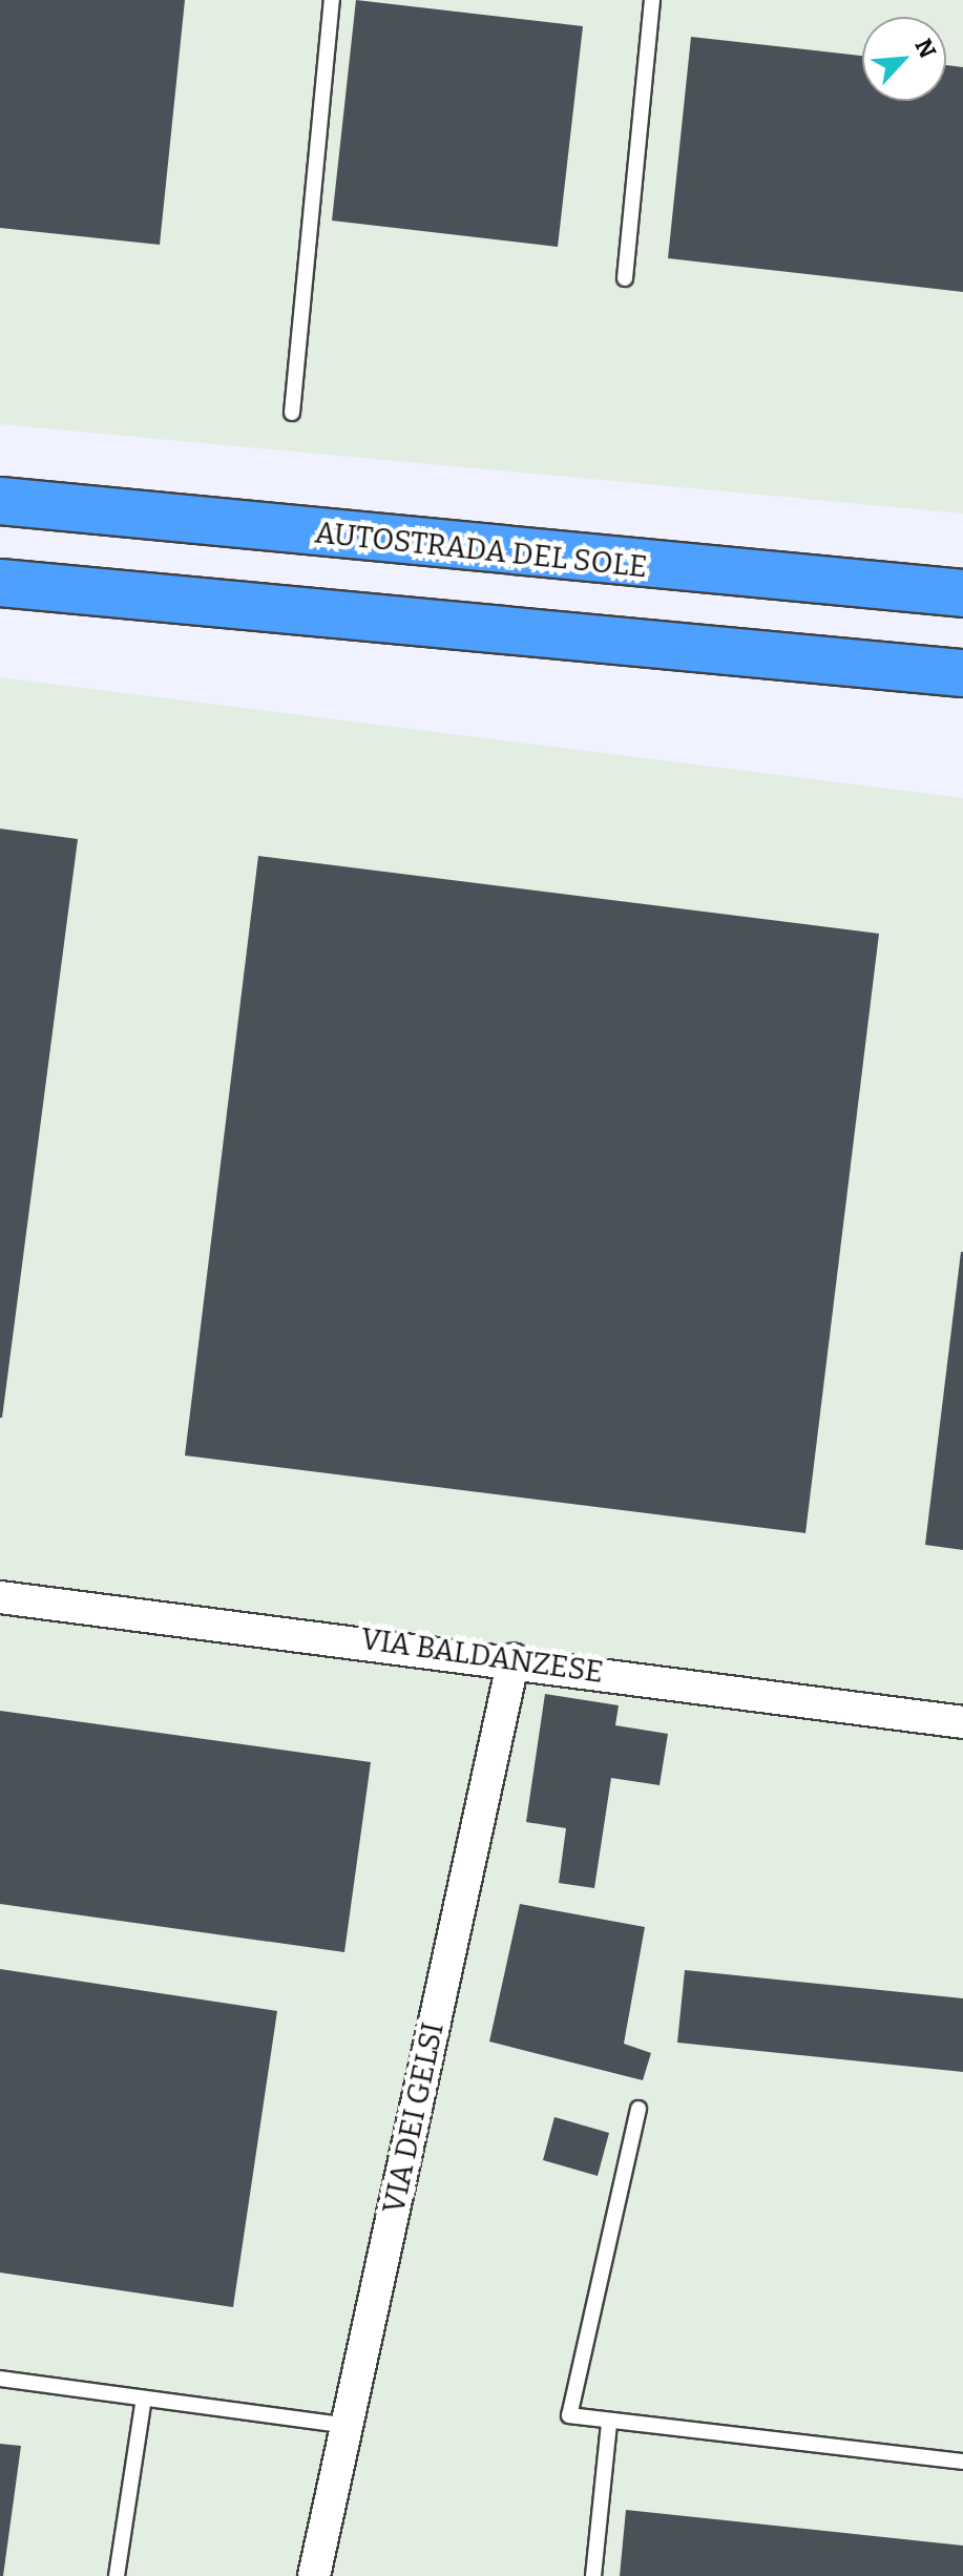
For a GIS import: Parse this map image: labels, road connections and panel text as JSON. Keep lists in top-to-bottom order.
{
  "streets": {
    "highway": ["AUTOSTRADA DEL SOLE"],
    "street": ["VIA BALDANZESE", "VIA DEI GELSI"]
  },
  "crossings": [
    ["VIA BALDANZESE", "VIA DEI GELSI"]
  ],
  "north": "top right"
}
